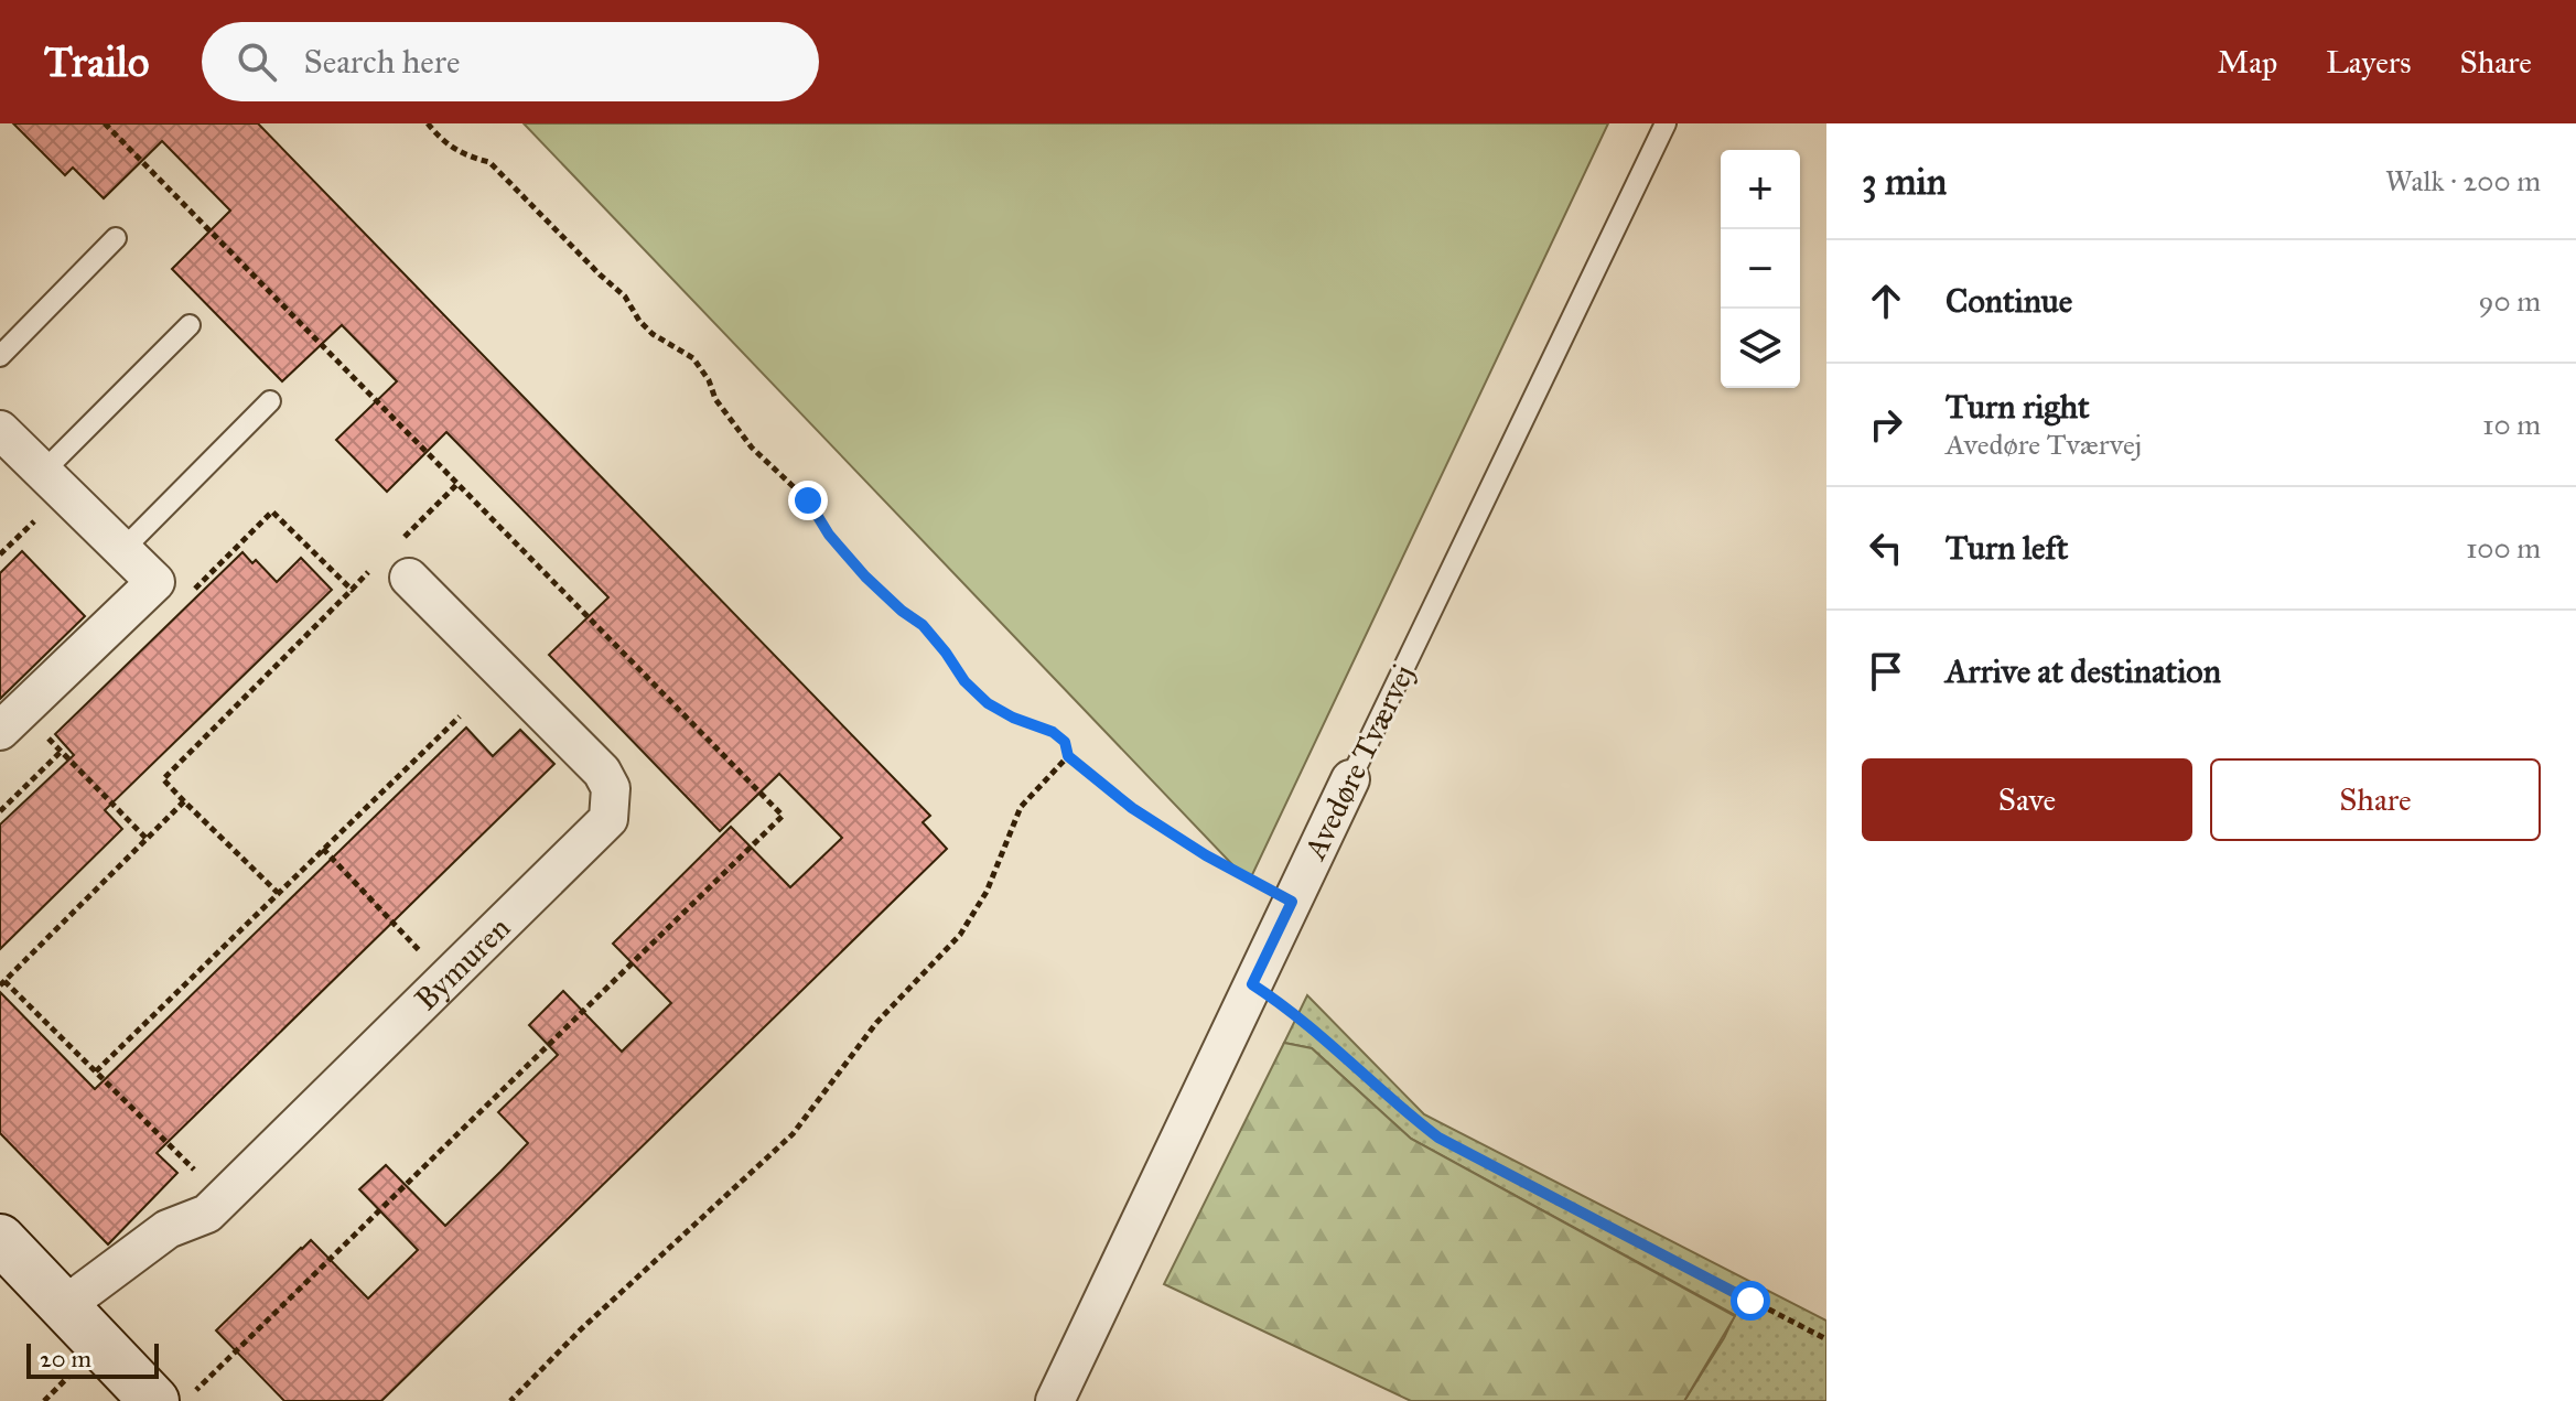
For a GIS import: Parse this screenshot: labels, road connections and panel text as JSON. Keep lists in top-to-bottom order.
{
  "streets": {
    "street": ["Avedøre Tværvej", "Bymuren"]
  },
  "scale_bar": "20 m",
  "page": {
    "header": "Trailo",
    "search": "Search here",
    "nav": ["Map", "Layers", "Share"],
    "heading": ["3 min", "Walk · 200 m"],
    "map_buttons": ["+", "−"],
    "list": [
      ["Continue", "90 m"],
      ["Turn right", "Avedøre Tværvej", "10 m"],
      ["Turn left", "100 m"],
      "Arrive at destination"
    ],
    "buttons": ["Save", "Share"],
    "scale": "20 m"
  }
}
